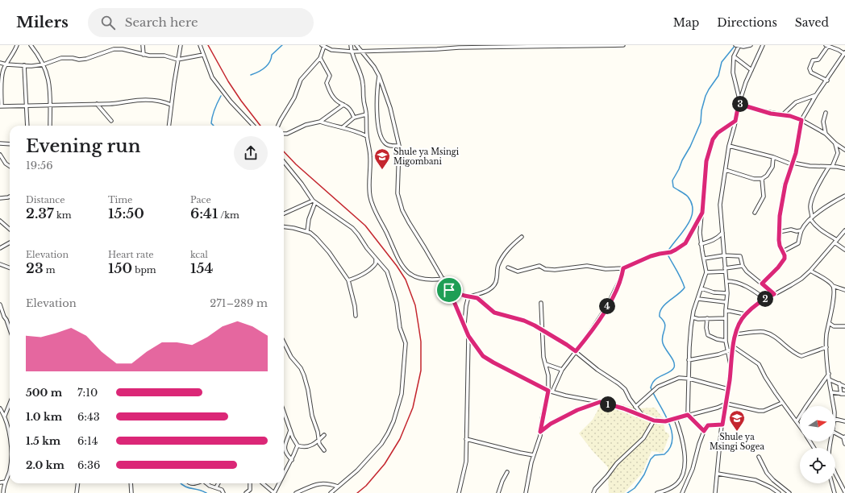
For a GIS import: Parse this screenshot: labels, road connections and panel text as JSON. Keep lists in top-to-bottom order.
{
  "places": {
    "school or university": ["Shule ya Msingi Migombani", "Shule ya Msingi Sogea"]
  },
  "north": "right",
  "page": {
    "header": "Milers",
    "search": "Search here",
    "nav": ["Map", "Directions", "Saved"],
    "pins": [
      "3",
      "2",
      "4",
      "1"
    ],
    "heading": ["Evening run", "19:56"],
    "stats": [
      ["Distance", "2.37 km"],
      ["Time", "15:50"],
      ["Pace", "6:41 /km"],
      ["Elevation", "23 m"],
      ["Heart rate", "150 bpm"],
      ["kcal", "154"]
    ],
    "chart": ["Elevation", "271–289 m"],
    "list": [
      {
        "name": "500 m",
        "note": "7:10"
      },
      {
        "name": "1.0 km",
        "note": "6:43"
      },
      {
        "name": "1.5 km",
        "note": "6:14"
      },
      {
        "name": "2.0 km",
        "note": "6:36"
      }
    ]
  }
}
